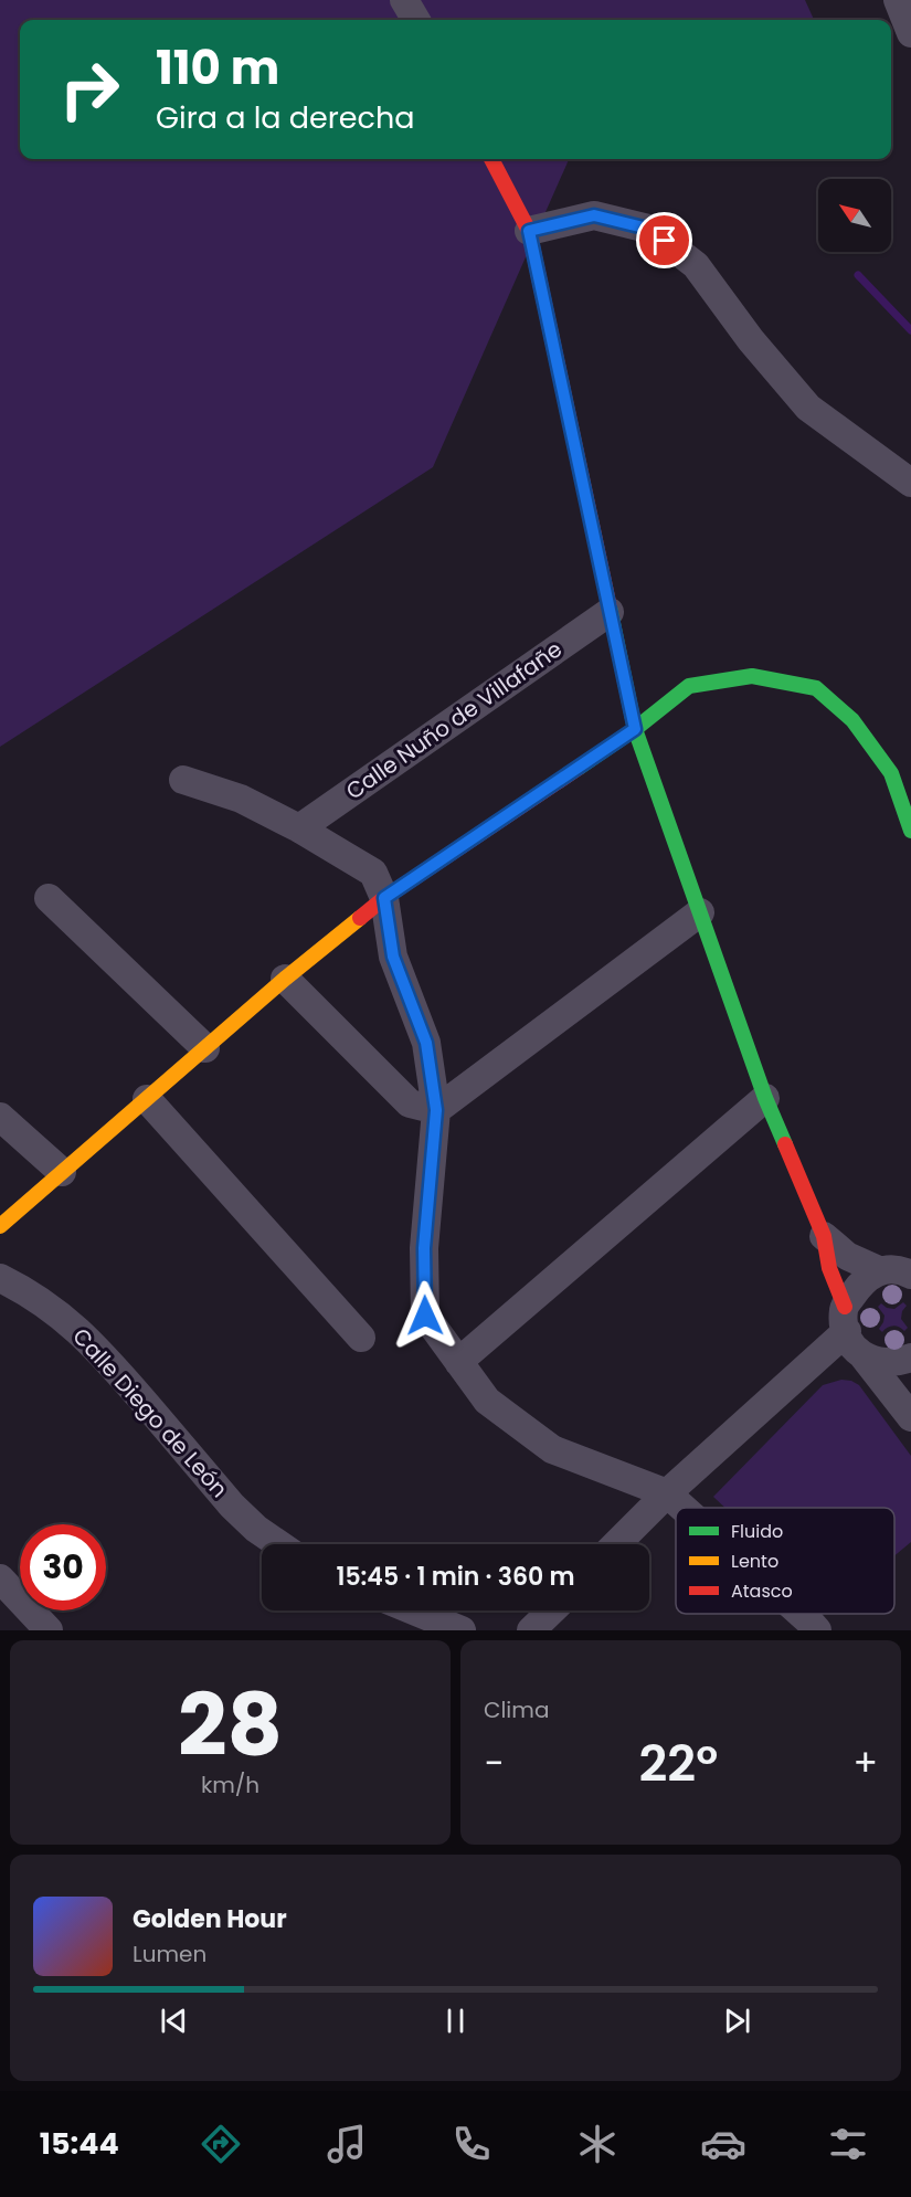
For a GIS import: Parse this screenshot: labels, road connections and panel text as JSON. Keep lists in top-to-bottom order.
{
  "streets": {
    "street": ["Calle Nuño de Villafañe", "Calle Diego de León"]
  },
  "legend": ["Fluido", "Lento", "Atasco"],
  "north": "top left",
  "page": {
    "turn": ["110 m", "Gira a la derecha"],
    "limit": "30",
    "trip": "15:45 · 1 min · 360 m",
    "tile": [
      ["28", "km/h"],
      "Clima"
    ],
    "heat": ["−", "22°", "+"],
    "song": ["Golden Hour", "Lumen"],
    "tabs": "15:44"
  }
}
